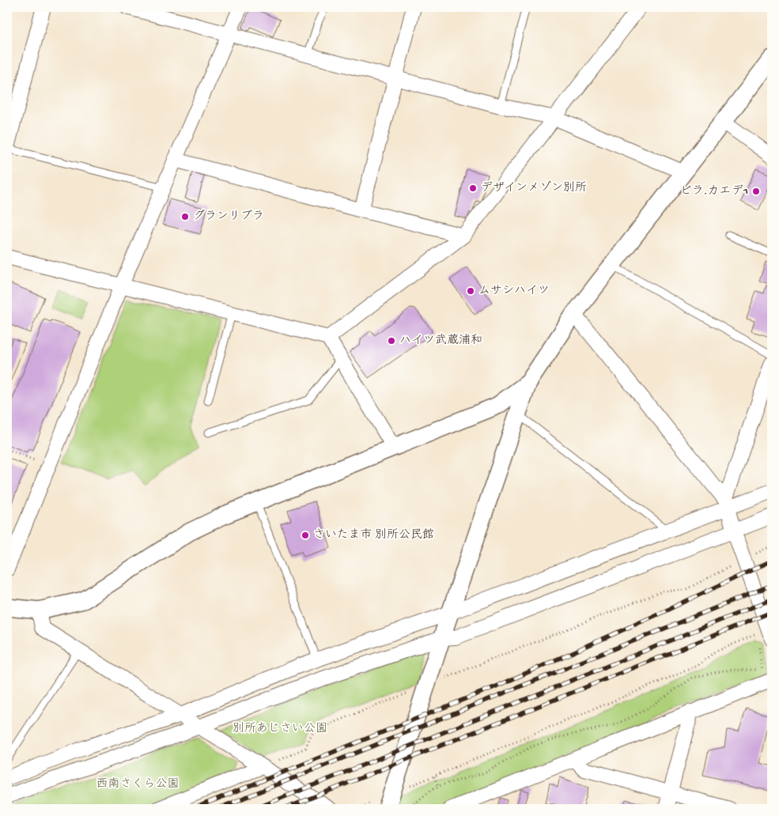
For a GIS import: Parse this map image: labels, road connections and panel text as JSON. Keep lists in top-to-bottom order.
{
  "parks": ["別所あじさい公園", "西南さくら公園"],
  "places": [
    "デザインメゾン別所",
    "ビラ.カエデ1",
    "グランリブラ",
    "ムサシハイツ",
    "ハイツ武蔵浦和",
    "さいたま市 別所公民館"
  ]
}
